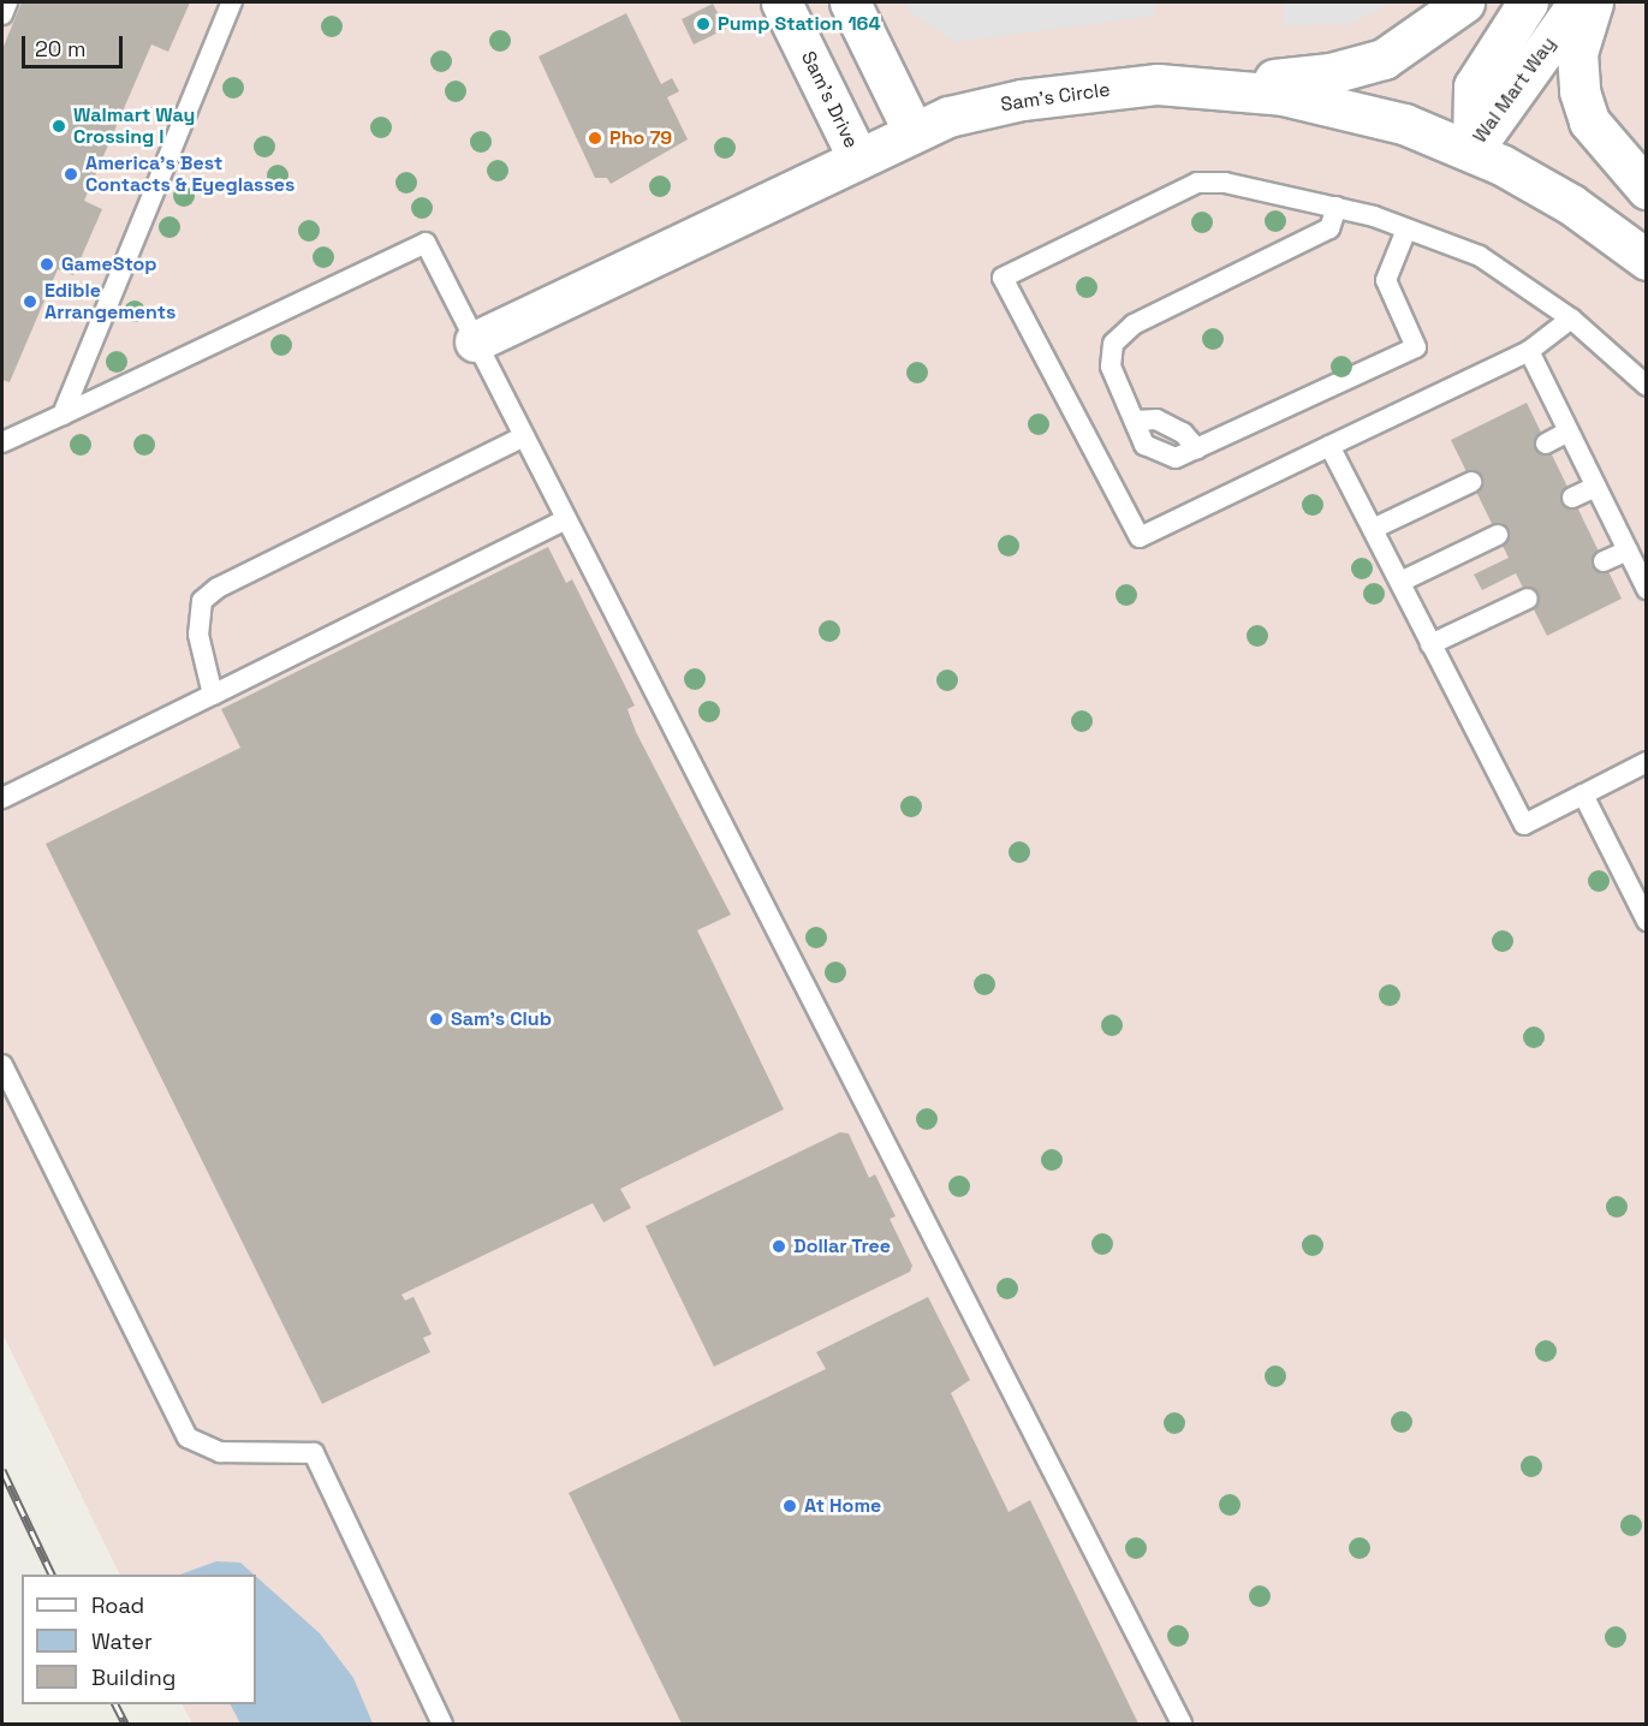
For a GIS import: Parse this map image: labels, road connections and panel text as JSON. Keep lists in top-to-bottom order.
{
  "streets": {
    "street": ["Wal Mart Way", "Sam's Circle", "Sam's Drive"]
  },
  "crossings": [
    ["Wal Mart Way", "Sam's Circle"],
    ["Sam's Circle", "Sam's Drive"]
  ],
  "places": [
    "Pump Station 164",
    "Walmart Way Crossing I",
    "Pho 79",
    "America's Best Contacts & Eyeglasses",
    "GameStop",
    "Edible Arrangements",
    "Sam's Club",
    "Dollar Tree",
    "At Home"
  ],
  "legend": ["Road", "Water", "Building"],
  "scale_bar": "20 m"
}
